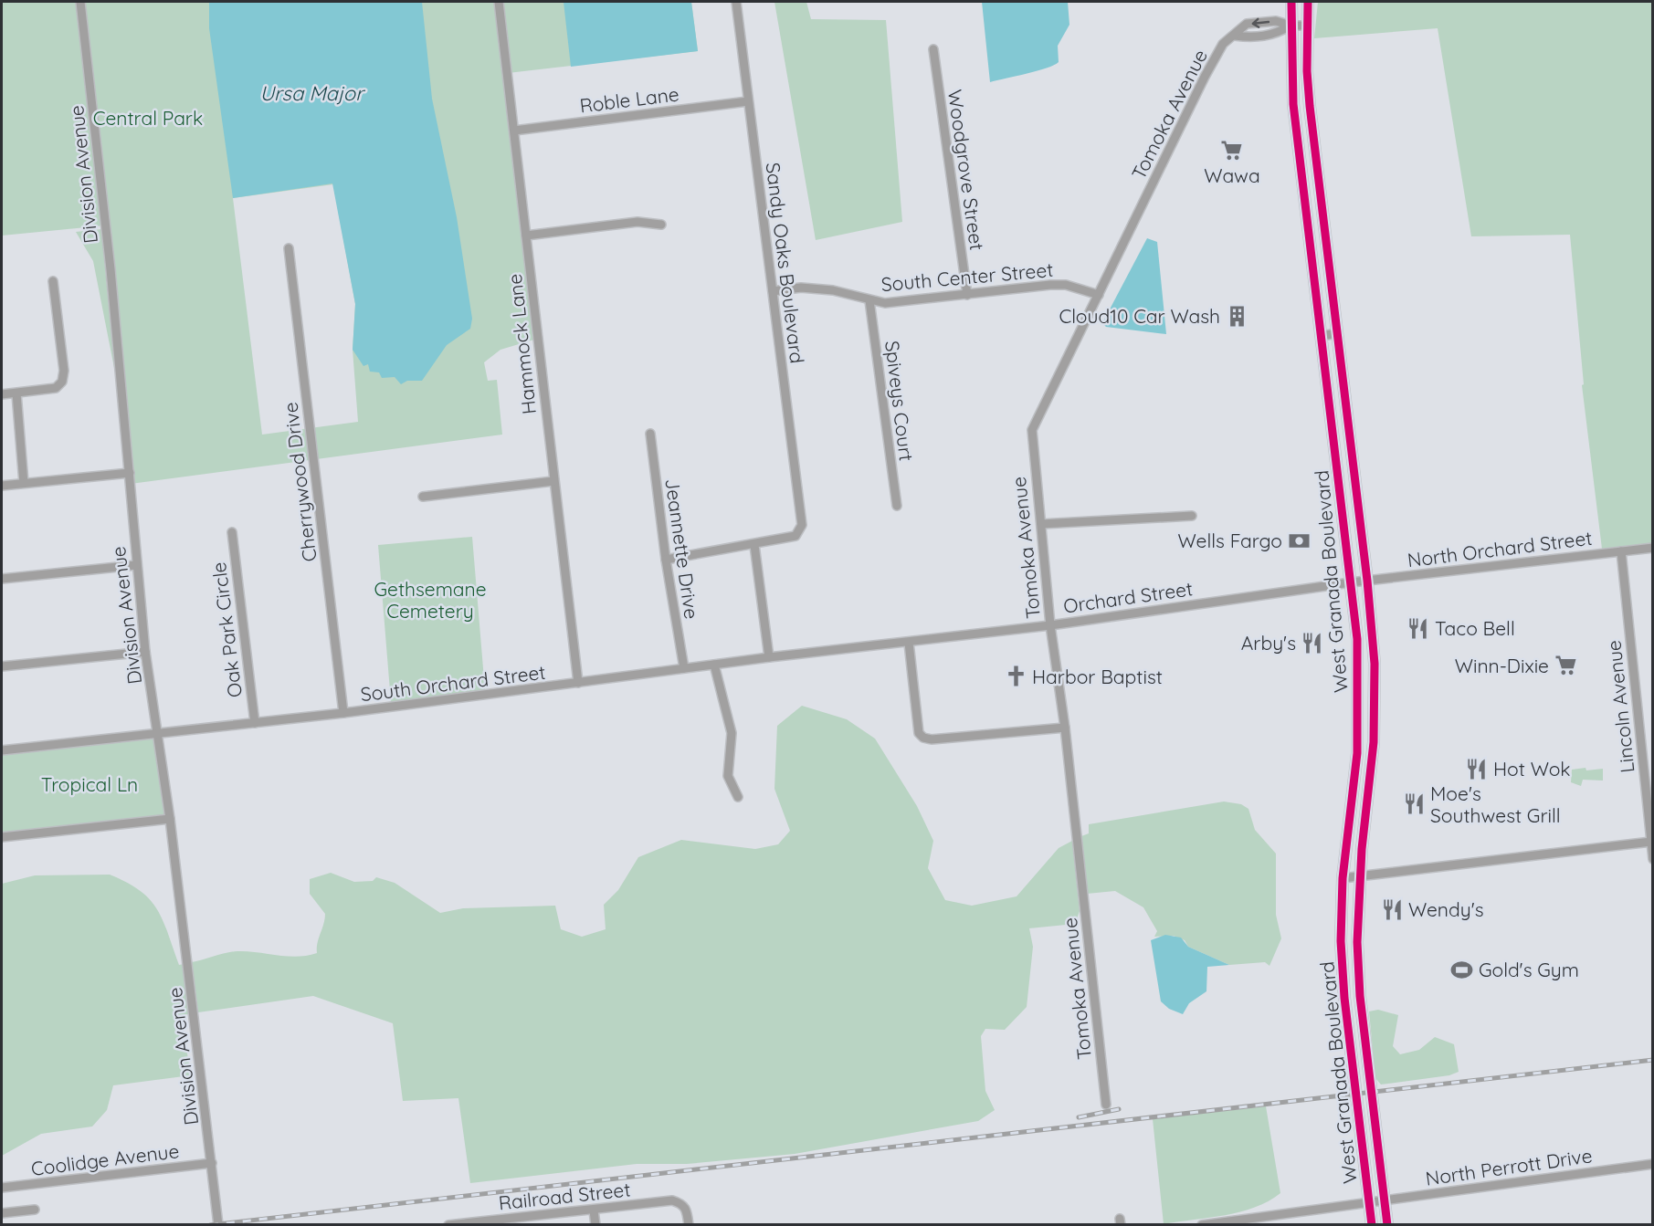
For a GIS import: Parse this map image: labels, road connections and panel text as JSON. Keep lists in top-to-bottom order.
{
  "streets": {
    "main road": ["West Granada Boulevard"],
    "street": [
      "Roble Lane",
      "Tomoka Avenue",
      "Woodgrove Street",
      "Division Avenue",
      "Sandy Oaks Boulevard",
      "South Center Street",
      "Hammock Lane",
      "Spiveys Court",
      "Cherrywood Drive",
      "Jeannette Drive",
      "North Orchard Street",
      "Orchard Street",
      "Oak Park Circle",
      "South Orchard Street",
      "Lincoln Avenue",
      "Coolidge Avenue",
      "North Perrott Drive",
      "Railroad Street"
    ]
  },
  "crossings": [
    ["Roble Lane", "Sandy Oaks Boulevard"],
    ["Roble Lane", "Hammock Lane"],
    ["Tomoka Avenue", "South Center Street"],
    ["Tomoka Avenue", "West Granada Boulevard"],
    ["Tomoka Avenue", "Orchard Street"],
    ["Woodgrove Street", "South Center Street"],
    ["Division Avenue", "South Orchard Street"],
    ["Division Avenue", "Coolidge Avenue"],
    ["Sandy Oaks Boulevard", "South Center Street"],
    ["South Center Street", "Spiveys Court"],
    ["Hammock Lane", "South Orchard Street"],
    ["Cherrywood Drive", "South Orchard Street"],
    ["Jeannette Drive", "South Orchard Street"],
    ["North Orchard Street", "West Granada Boulevard"],
    ["North Orchard Street", "Orchard Street"],
    ["North Orchard Street", "Lincoln Avenue"],
    ["West Granada Boulevard", "Orchard Street"],
    ["West Granada Boulevard", "North Perrott Drive"],
    ["Orchard Street", "South Orchard Street"],
    ["Oak Park Circle", "South Orchard Street"]
  ],
  "water": ["Ursa Major"],
  "parks": ["Central Park", "Gethsemane Cemetery", "Tropical Ln"],
  "places": {
    "supermarket": ["Wawa", "Winn-Dixie"],
    "building": ["Cloud10 Car Wash"],
    "bank": ["Wells Fargo"],
    "restaurant": [
      "Taco Bell",
      "Arby's",
      "Hot Wok",
      "Moe's Southwest Grill",
      "Wendy's"
    ],
    "church": ["Harbor Baptist"],
    "sports": ["Gold's Gym"]
  }
}
